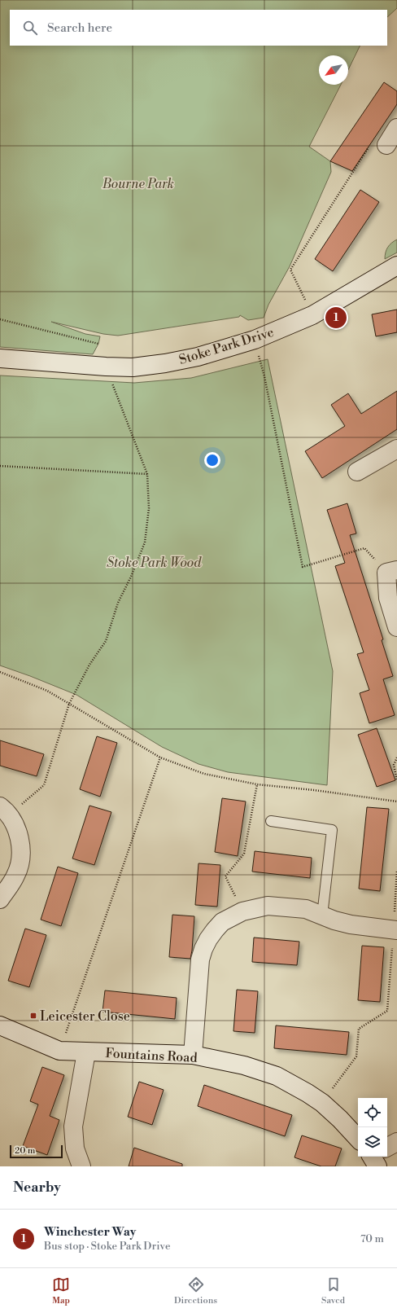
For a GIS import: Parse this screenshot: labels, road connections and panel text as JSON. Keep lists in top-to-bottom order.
{
  "streets": {
    "street": ["Stoke Park Drive", "Fountains Road"]
  },
  "parks": ["Bourne Park", "Stoke Park Wood"],
  "places": {
    "transit": ["Leicester Close"]
  },
  "scale_bar": "20 m",
  "north": "bottom left",
  "page": {
    "search": "Search here",
    "pins": "1",
    "scale": "20 m",
    "heading": "Nearby",
    "list": [
      {
        "mark": "1",
        "name": "Winchester Way",
        "note": "Bus stop · Stoke Park Drive",
        "value": "70 m"
      }
    ],
    "nav": ["Map", "Directions", "Saved"]
  }
}
